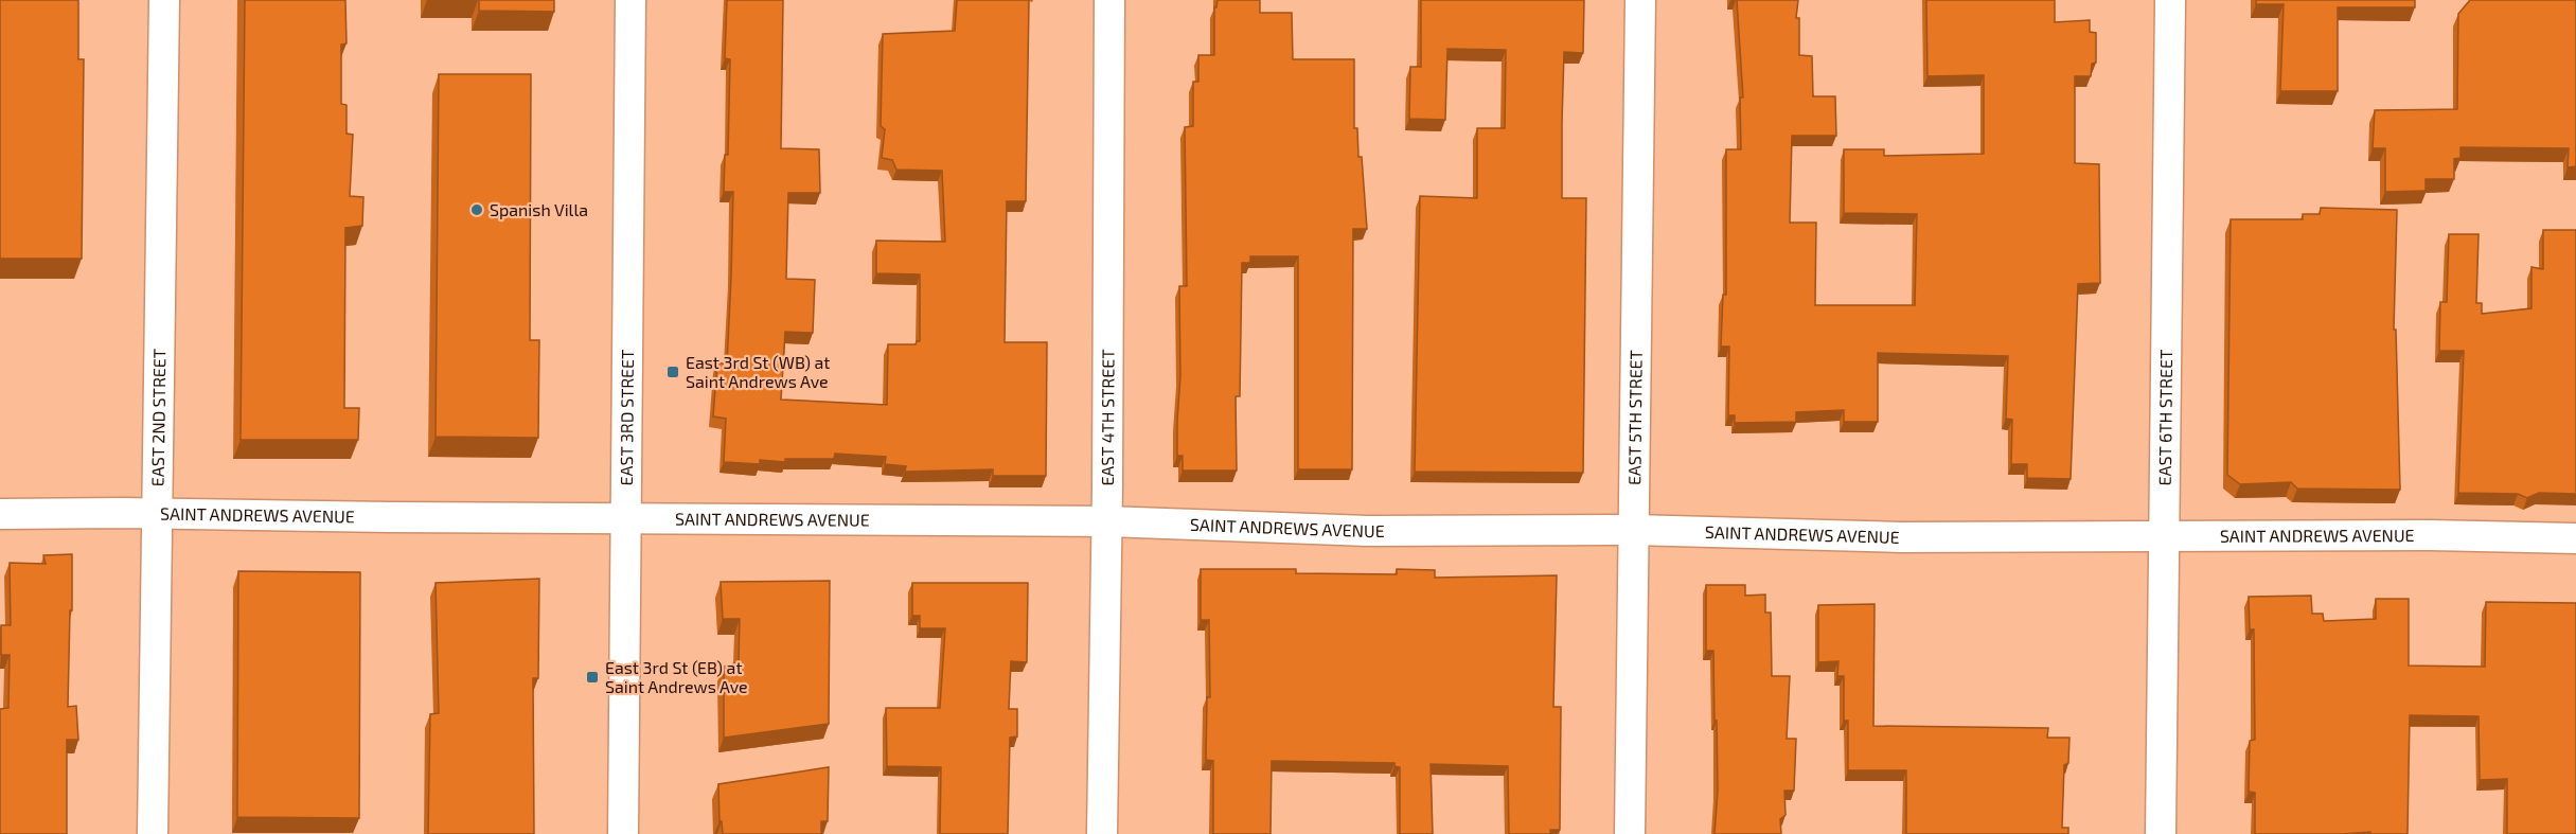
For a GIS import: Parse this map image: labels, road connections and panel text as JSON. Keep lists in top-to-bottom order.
{
  "streets": {
    "street": [
      "EAST 5TH STREET",
      "EAST 2ND STREET",
      "EAST 3RD STREET",
      "EAST 4TH STREET",
      "EAST 6TH STREET",
      "SAINT ANDREWS AVENUE"
    ]
  },
  "crossings": [
    ["EAST 5TH STREET", "SAINT ANDREWS AVENUE"],
    ["EAST 2ND STREET", "SAINT ANDREWS AVENUE"],
    ["EAST 3RD STREET", "SAINT ANDREWS AVENUE"],
    ["EAST 4TH STREET", "SAINT ANDREWS AVENUE"],
    ["EAST 6TH STREET", "SAINT ANDREWS AVENUE"]
  ],
  "places": {
    "other": ["Spanish Villa"],
    "transit": ["East 3rd St (WB) at Saint Andrews Ave", "East 3rd St (EB) at Saint Andrews Ave"]
  }
}
